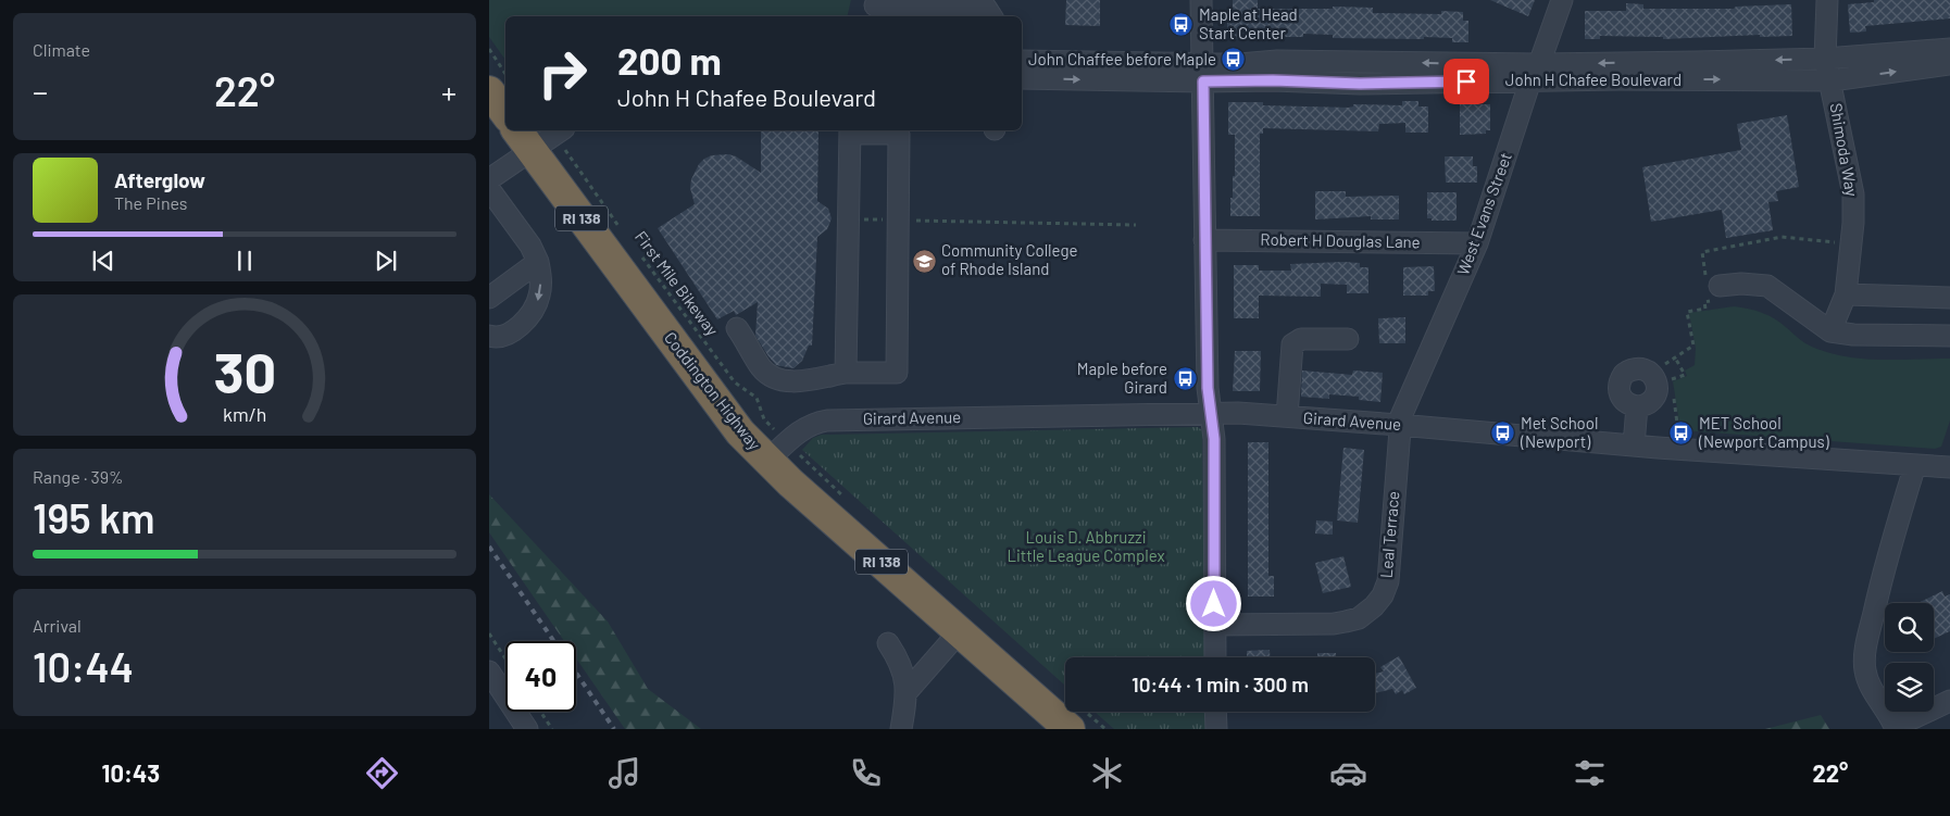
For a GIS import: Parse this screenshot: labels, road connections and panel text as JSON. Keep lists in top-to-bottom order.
{
  "streets": {
    "highway": ["RI 138", "Coddington Highway"],
    "street": [
      "John H Chafee Boulevard",
      "Shimoda Way",
      "West Evans Street",
      "Robert H Douglas Lane",
      "Girard Avenue",
      "Leal Terrace"
    ],
    "path": ["First Mile Bikeway"]
  },
  "crossings": [
    ["John H Chafee Boulevard", "Shimoda Way"],
    ["John H Chafee Boulevard", "West Evans Street"],
    ["West Evans Street", "Robert H Douglas Lane"],
    ["West Evans Street", "Girard Avenue"],
    ["West Evans Street", "Leal Terrace"],
    ["Coddington Highway", "Girard Avenue"],
    ["Girard Avenue", "Leal Terrace"]
  ],
  "parks": ["Louis D. Abbruzzi Little League Complex"],
  "places": {
    "bus stop": [
      "Maple at Head Start Center",
      "John Chaffee before Maple",
      "Maple before Girard",
      "Met School (Newport)",
      "MET School (Newport Campus)"
    ],
    "school or university": ["Community College of Rhode Island"]
  },
  "page": {
    "tile": [
      "Climate",
      ["Range · 39%", "195 km"],
      ["Arrival", "10:44"]
    ],
    "turn": ["200 m", "John H Chafee Boulevard"],
    "heat": ["−", "22°", "+"],
    "song": ["Afterglow", "The Pines"],
    "limit": "40",
    "trip": "10:44 · 1 min · 300 m",
    "tabs": ["10:43", "22°"],
    "gauge": ["30", "km/h"]
  }
}
